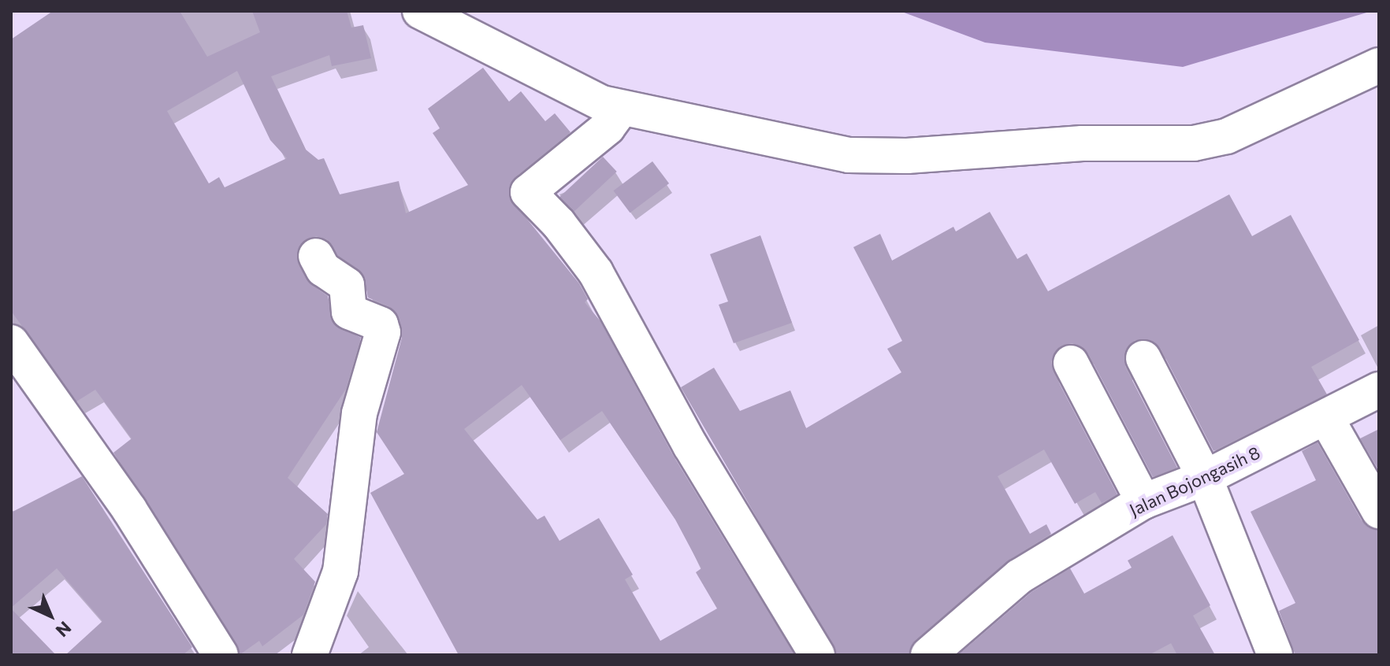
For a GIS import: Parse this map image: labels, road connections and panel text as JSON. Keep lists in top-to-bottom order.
{
  "streets": {
    "street": ["Jalan Bojongasih 8"]
  },
  "north": "bottom right"
}
